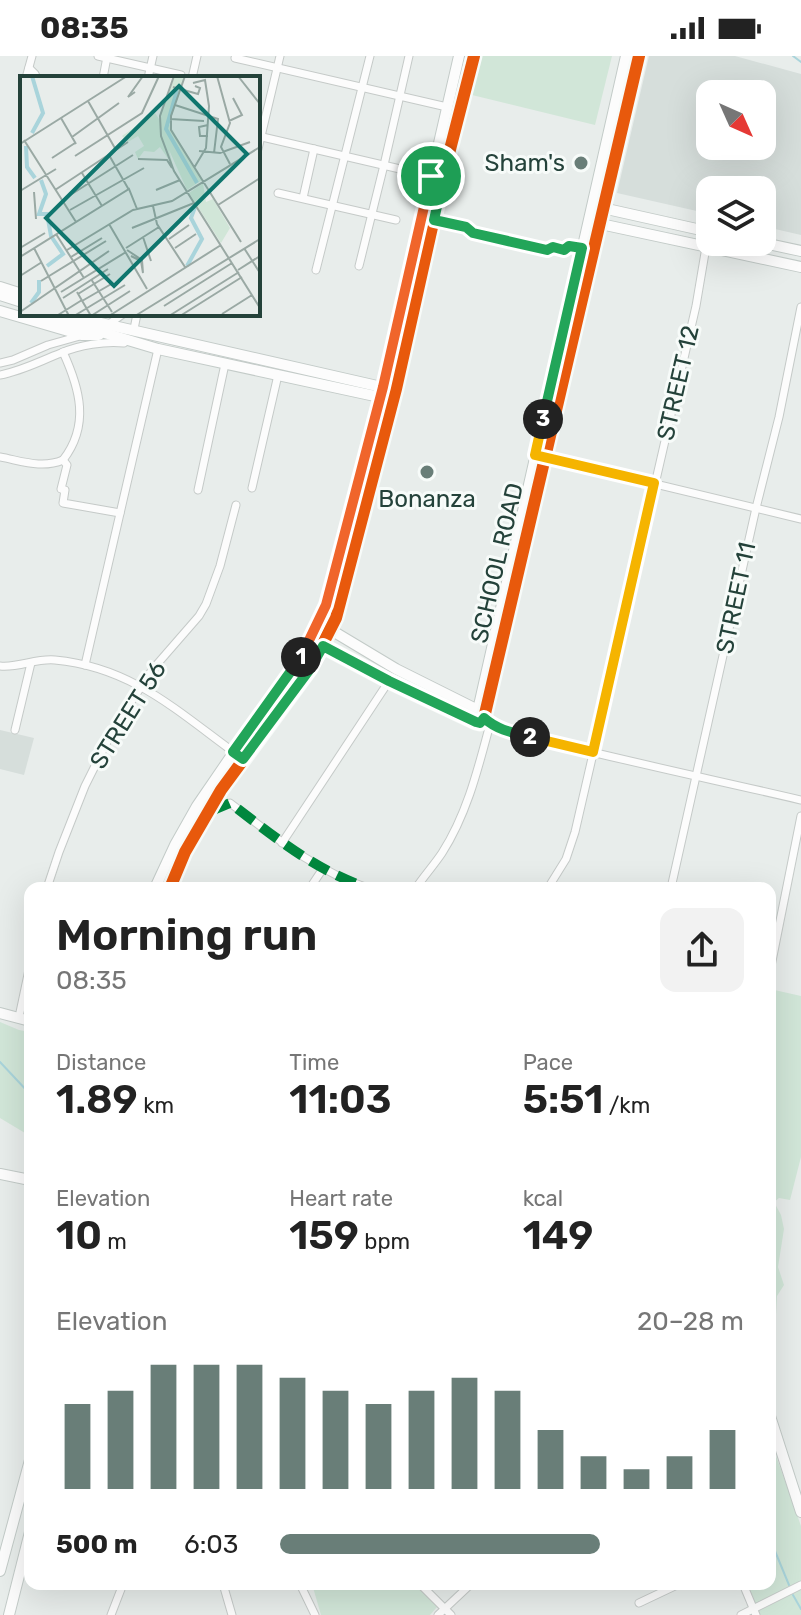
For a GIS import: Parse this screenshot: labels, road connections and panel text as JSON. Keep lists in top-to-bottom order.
{
  "streets": {
    "street": [
      "STREET 12",
      "SCHOOL ROAD",
      "STREET 11",
      "STREET 56"
    ]
  },
  "places": ["Sham's", "Bonanza"],
  "north": "bottom right",
  "page": {
    "status": "08:35",
    "pins": ["3", "1", "2"],
    "heading": ["Morning run", "08:35"],
    "stats": [
      ["Distance", "1.89 km"],
      ["Time", "11:03"],
      ["Pace", "5:51 /km"],
      ["Elevation", "10 m"],
      ["Heart rate", "159 bpm"],
      ["kcal", "149"]
    ],
    "chart": ["Elevation", "20–28 m"],
    "list": [
      {
        "name": "500 m",
        "note": "6:03"
      }
    ]
  }
}
